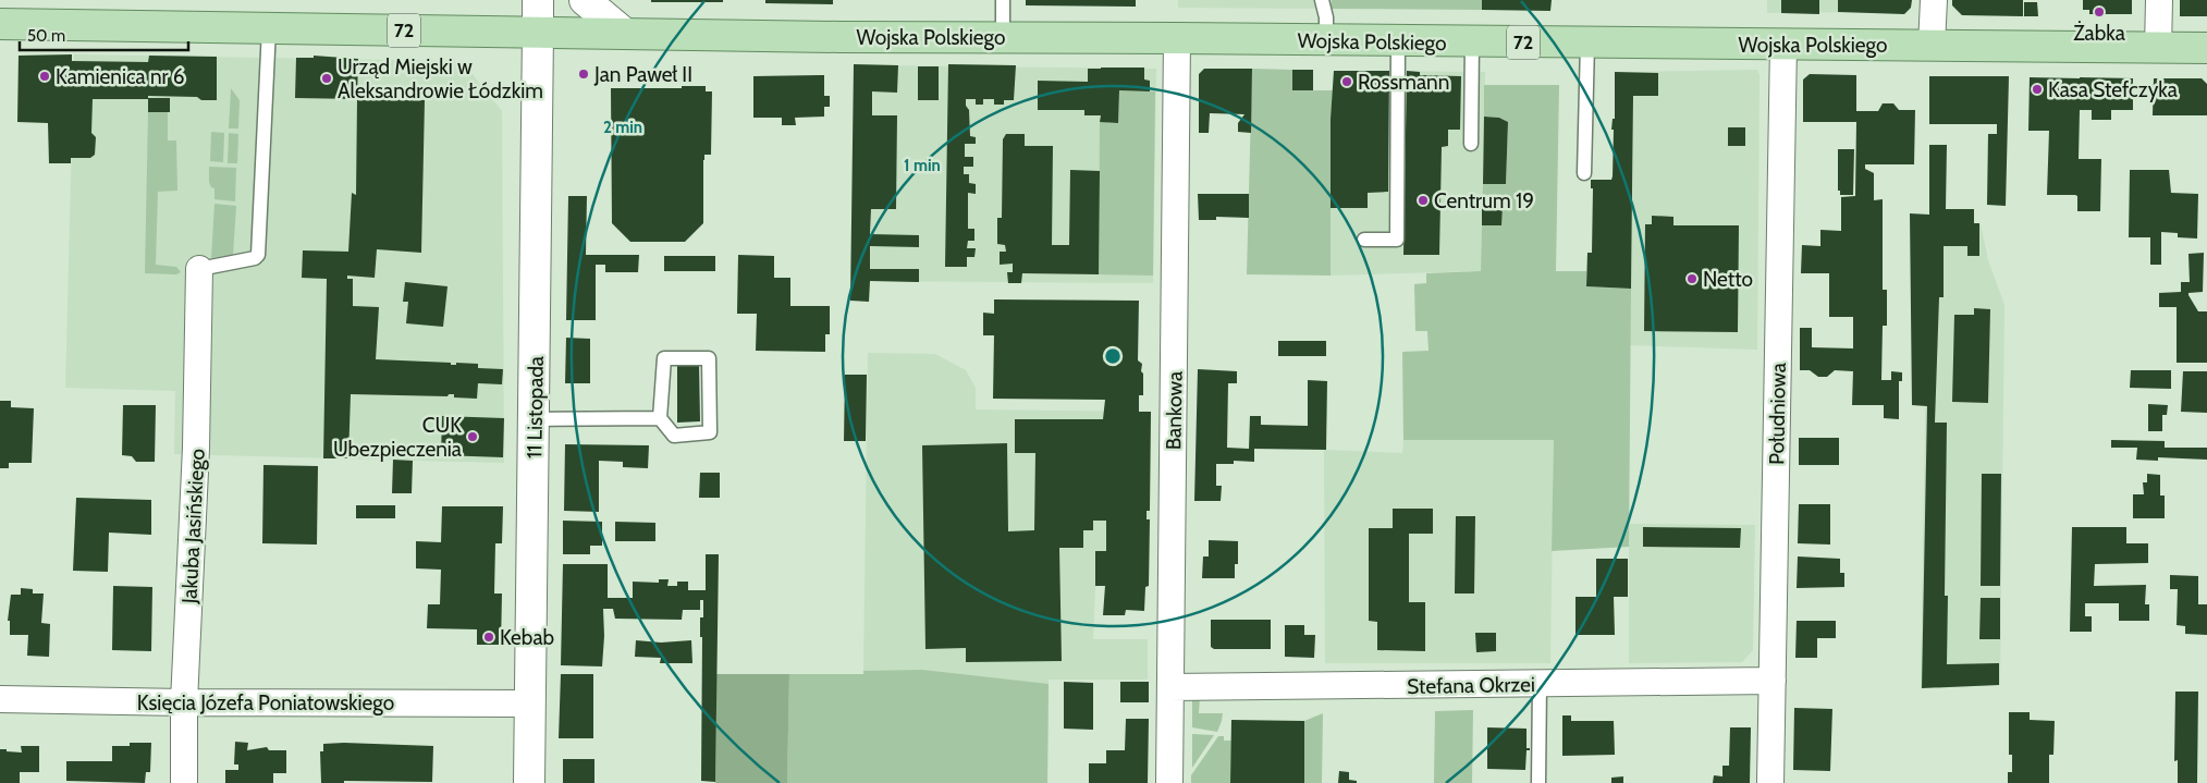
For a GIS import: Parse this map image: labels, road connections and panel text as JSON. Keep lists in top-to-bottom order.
{
  "streets": {
    "main road": ["72", "Wojska Polskiego"],
    "street": [
      "11 Listopada",
      "Bankowa",
      "Południowa",
      "Jakuba Jasińskiego",
      "Stefana Okrzei",
      "Księcia Józefa Poniatowskiego"
    ]
  },
  "crossings": [
    ["72", "Wojska Polskiego"],
    ["72", "11 Listopada"],
    ["Wojska Polskiego", "11 Listopada"],
    ["Wojska Polskiego", "Bankowa"],
    ["Wojska Polskiego", "Południowa"],
    ["11 Listopada", "Księcia Józefa Poniatowskiego"],
    ["Bankowa", "Stefana Okrzei"],
    ["Południowa", "Stefana Okrzei"],
    ["Jakuba Jasińskiego", "Księcia Józefa Poniatowskiego"]
  ],
  "places": [
    "Żabka",
    "Jan Paweł II",
    "Kamienica nr 6",
    "Urząd Miejski w Aleksandrowie Łódzkim",
    "Rossmann",
    "Kasa Stefczyka",
    "Centrum 19",
    "Netto",
    "CUK Ubezpieczenia",
    "Kebab"
  ],
  "scale_bar": "50 m",
  "rings": ["2 min", "1 min"]
}
